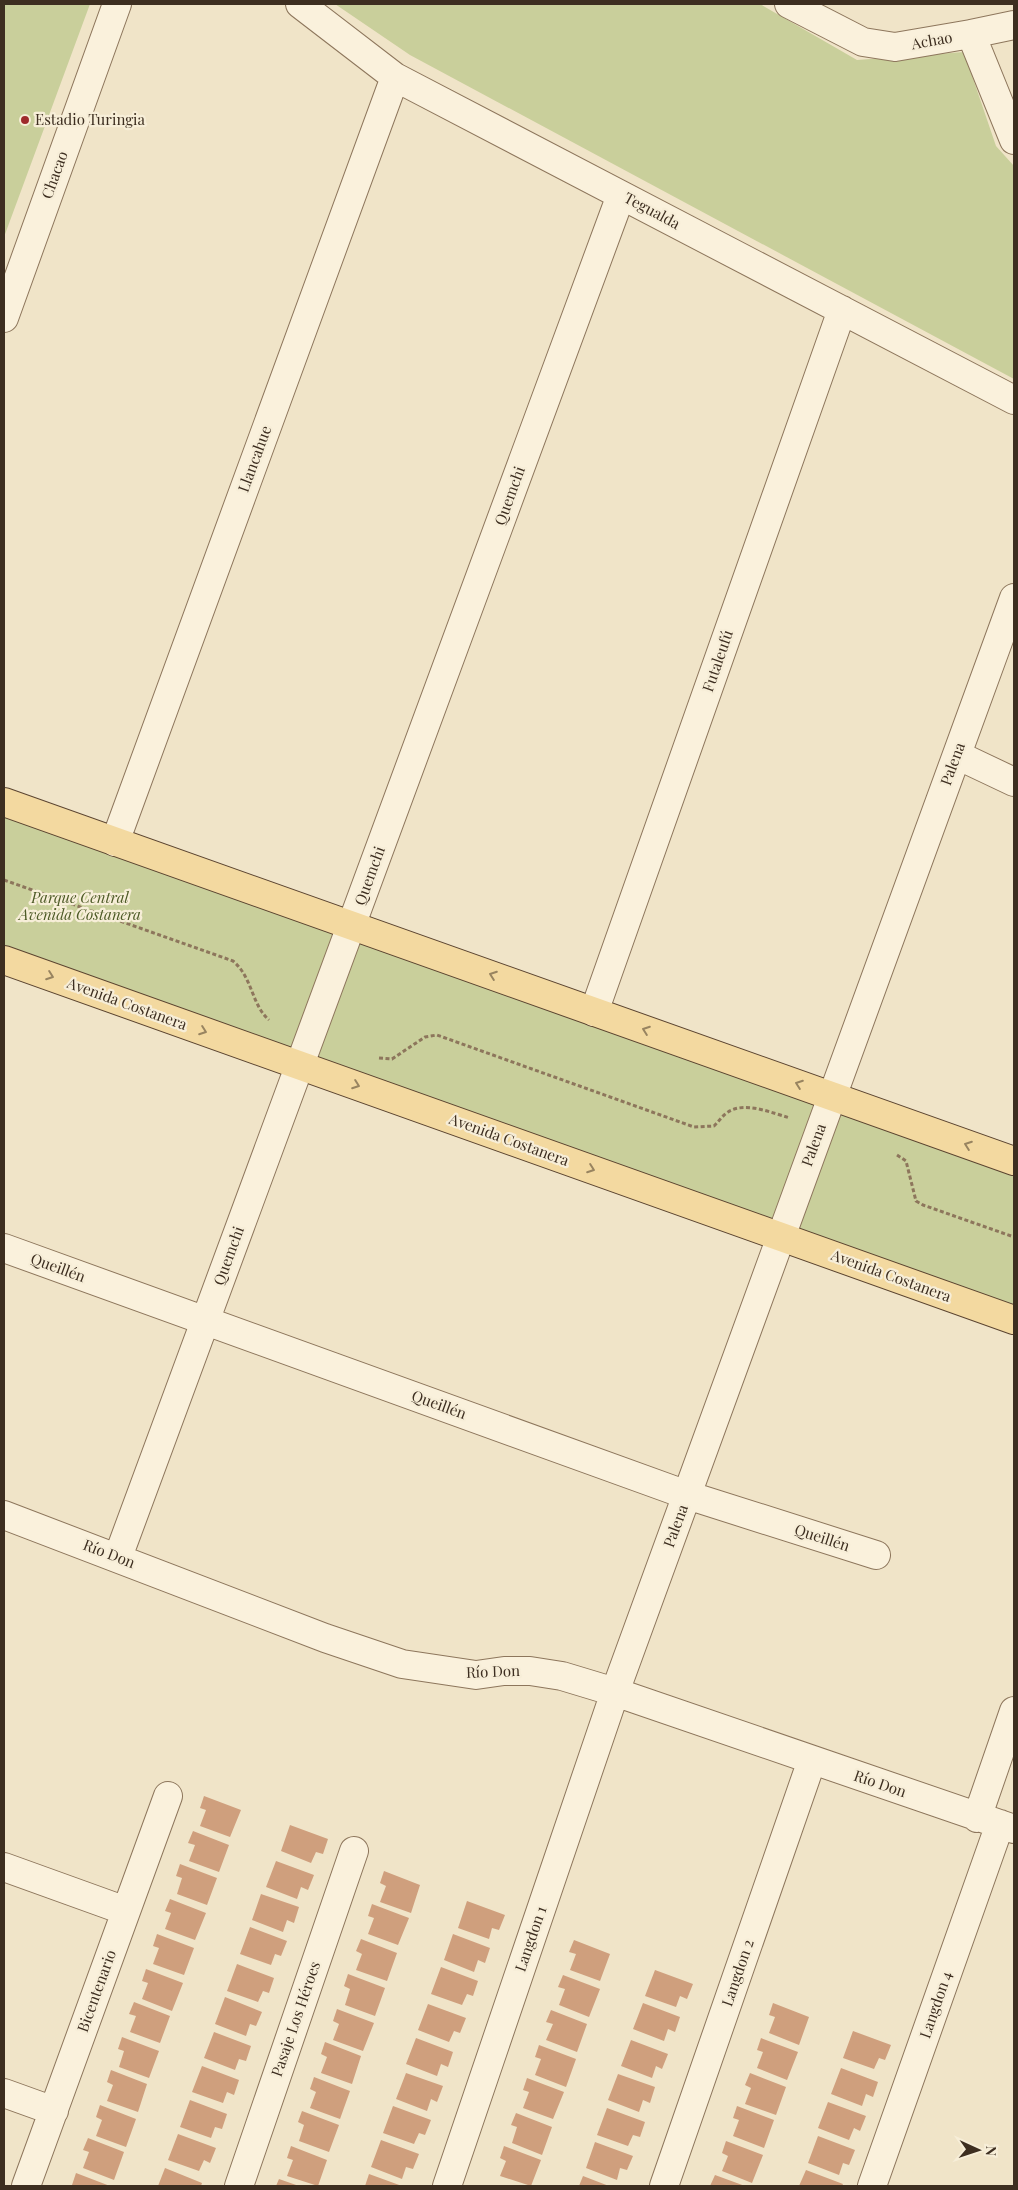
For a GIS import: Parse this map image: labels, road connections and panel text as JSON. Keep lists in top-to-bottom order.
{
  "streets": {
    "main road": ["Avenida Costanera"],
    "street": [
      "Achao",
      "Chacao",
      "Tegualda",
      "Llancahue",
      "Quemchi",
      "Futaleufú",
      "Palena",
      "Queillén",
      "Río Don",
      "Langdon 1",
      "Langdon 2",
      "Bicentenario",
      "Langdon 4",
      "Pasaje Los Héroes"
    ]
  },
  "crossings": [
    ["Tegualda", "Llancahue"],
    ["Tegualda", "Quemchi"],
    ["Tegualda", "Futaleufú"],
    ["Quemchi", "Avenida Costanera"],
    ["Quemchi", "Queillén"],
    ["Quemchi", "Río Don"],
    ["Palena", "Avenida Costanera"],
    ["Palena", "Queillén"],
    ["Palena", "Río Don"],
    ["Palena", "Langdon 1"],
    ["Río Don", "Langdon 1"],
    ["Río Don", "Langdon 2"],
    ["Río Don", "Langdon 4"]
  ],
  "parks": ["Parque Central Avenida Costanera"],
  "places": ["Estadio Turingia"],
  "north": "right"
}
